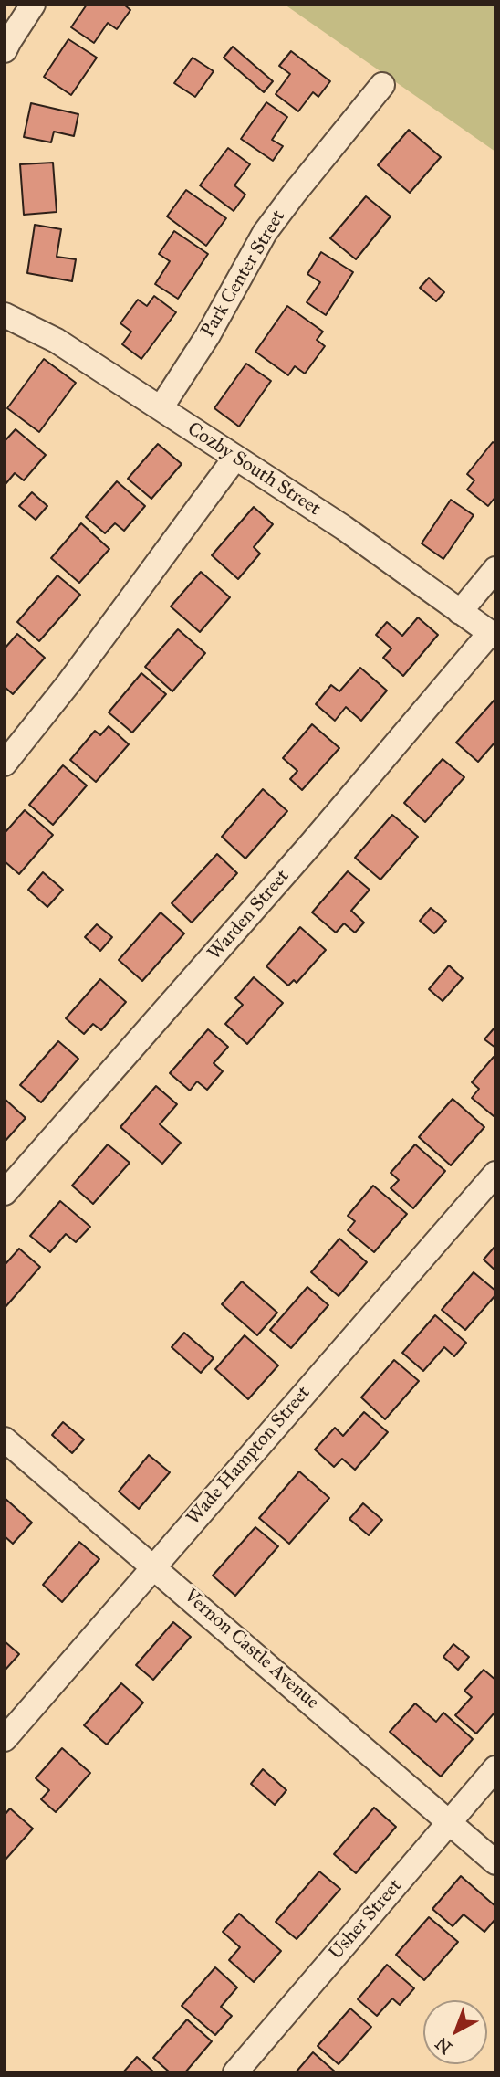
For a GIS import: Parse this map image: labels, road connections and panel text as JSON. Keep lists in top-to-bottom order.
{
  "streets": {
    "street": [
      "Park Center Street",
      "Cozby South Street",
      "Warden Street",
      "Wade Hampton Street",
      "Vernon Castle Avenue",
      "Usher Street"
    ]
  },
  "crossings": [
    ["Park Center Street", "Cozby South Street"],
    ["Cozby South Street", "Warden Street"],
    ["Wade Hampton Street", "Vernon Castle Avenue"],
    ["Vernon Castle Avenue", "Usher Street"]
  ],
  "north": "bottom left"
}
